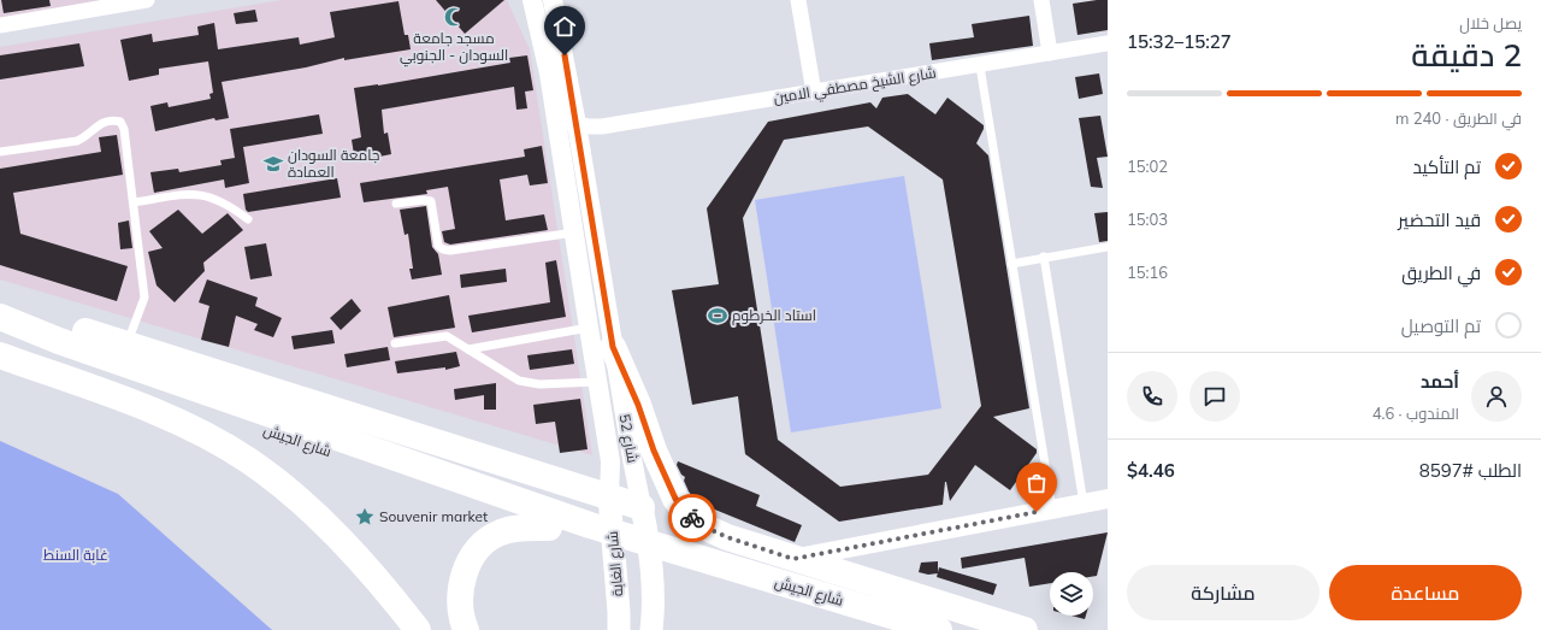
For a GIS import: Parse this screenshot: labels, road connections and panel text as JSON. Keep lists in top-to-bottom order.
{
  "streets": {
    "highway": ["شارع الجيش"],
    "main road": ["شارع الغابة"],
    "street": ["شارع الشيخ مصطفي الامين", "شارع 52"]
  },
  "crossings": [
    ["شارع الشيخ مصطفي الامين", "شارع 52"],
    ["شارع 52", "شارع الغابة"]
  ],
  "parks": ["غابة السنط"],
  "places": {
    "mosque": ["مسجد جامعة السودان - الجنوبي"],
    "school or university": ["جامعة السودان العمادة"],
    "sports": ["استاد الخرطوم"],
    "place": ["Souvenir market"]
  },
  "page": {
    "heading": ["2 دقيقة", "يصل خلال", "15:27–15:32"],
    "panel": [
      "أحمد",
      "المندوب · 4.6",
      "الطلب #8597",
      "$4.46"
    ],
    "bar": "في الطريق · 240 m",
    "list": [
      ["تم التأكيد", "15:02"],
      ["قيد التحضير", "15:03"],
      ["في الطريق", "15:16"],
      "تم التوصيل"
    ],
    "buttons": ["مساعدة", "مشاركة"]
  }
}
